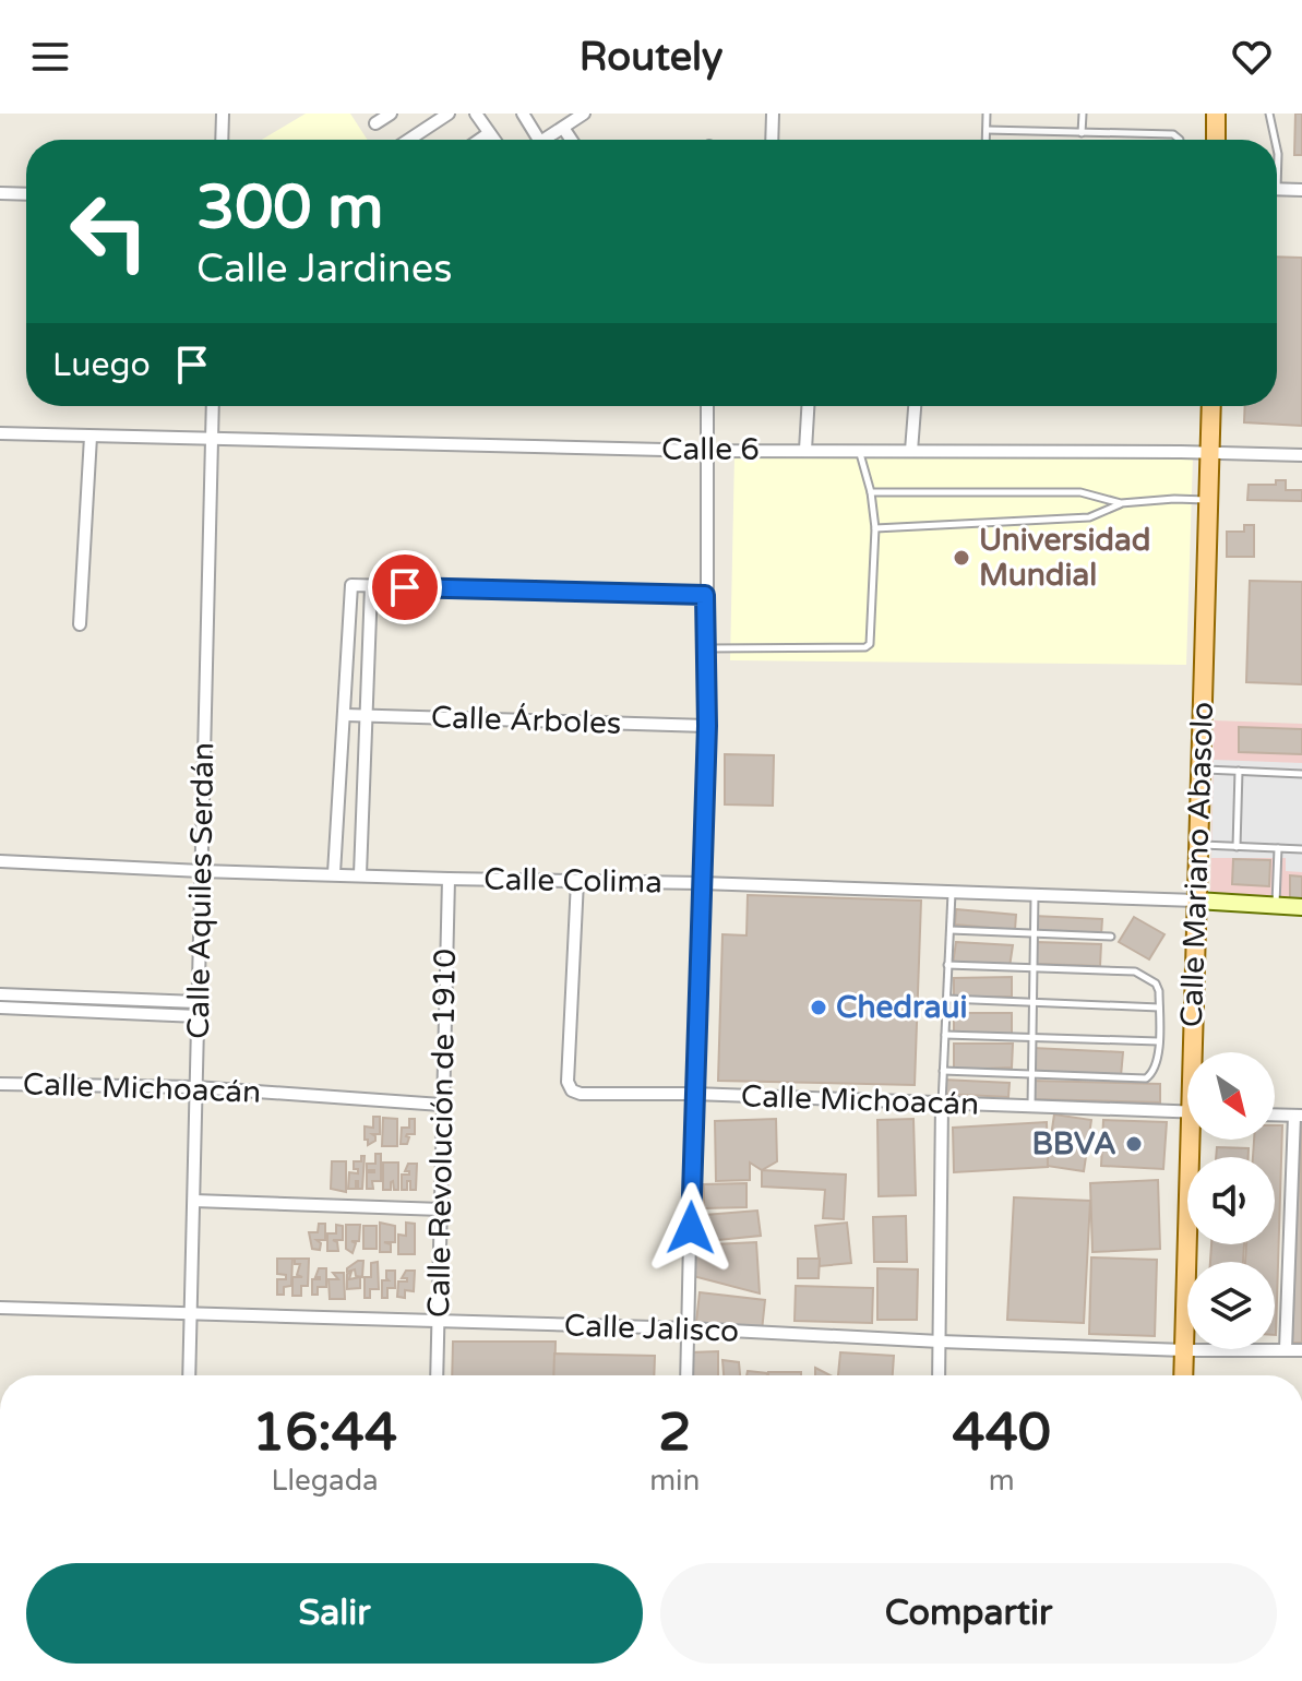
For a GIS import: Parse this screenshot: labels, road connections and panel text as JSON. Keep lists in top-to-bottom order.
{
  "streets": {
    "main road": ["Calle Mariano Abasolo"],
    "street": [
      "Calle 6",
      "Calle Árboles",
      "Calle Colima",
      "Calle Aquiles Serdán",
      "Calle Michoacán",
      "Calle Revolución de 1910",
      "Calle Jalisco"
    ]
  },
  "crossings": [
    ["Calle 6", "Calle Mariano Abasolo"],
    ["Calle 6", "Calle Aquiles Serdán"],
    ["Calle Mariano Abasolo", "Calle Colima"],
    ["Calle Mariano Abasolo", "Calle Jalisco"],
    ["Calle Colima", "Calle Aquiles Serdán"],
    ["Calle Colima", "Calle Michoacán"],
    ["Calle Colima", "Calle Revolución de 1910"],
    ["Calle Aquiles Serdán", "Calle Michoacán"],
    ["Calle Aquiles Serdán", "Calle Jalisco"],
    ["Calle Michoacán", "Calle Revolución de 1910"],
    ["Calle Revolución de 1910", "Calle Jalisco"]
  ],
  "places": ["Universidad Mundial", "Chedraui", "BBVA"],
  "north": "bottom right",
  "page": {
    "header": "Routely",
    "turn": ["300 m", "Calle Jardines"],
    "then": "Luego",
    "eta": [
      "16:44",
      "Llegada",
      "2",
      "min",
      "440",
      "m"
    ],
    "buttons": ["Salir", "Compartir"]
  }
}
